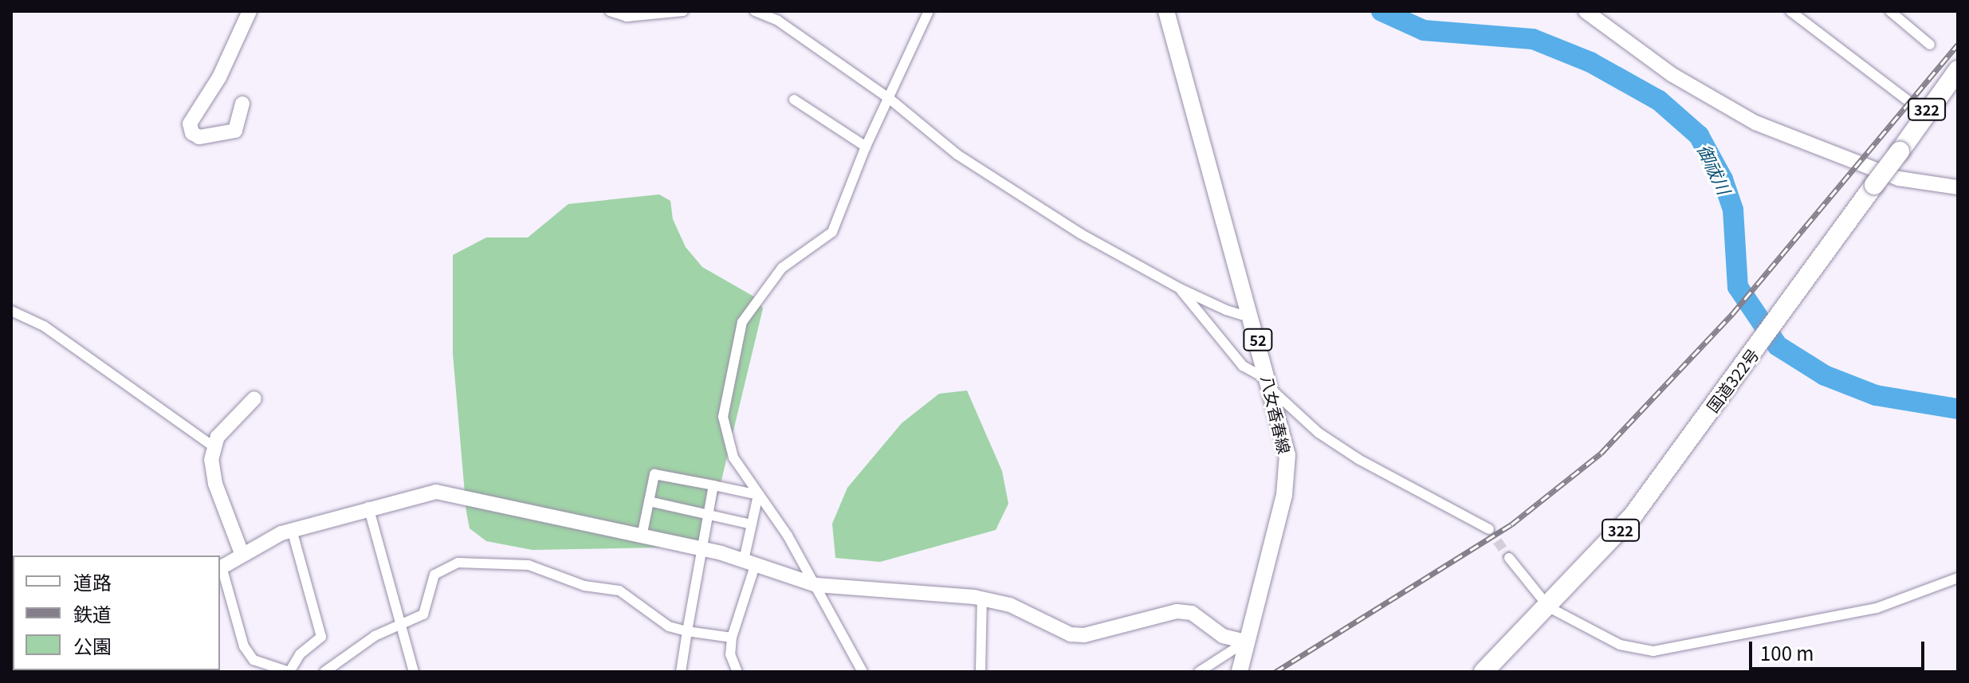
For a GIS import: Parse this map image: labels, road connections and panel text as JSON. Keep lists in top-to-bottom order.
{
  "streets": {
    "highway": ["322", "国道322号"],
    "main road": ["52", "八女香春線"]
  },
  "water": ["御祓川"],
  "legend": ["道路", "鉄道", "公園"],
  "scale_bar": "100 m"
}
